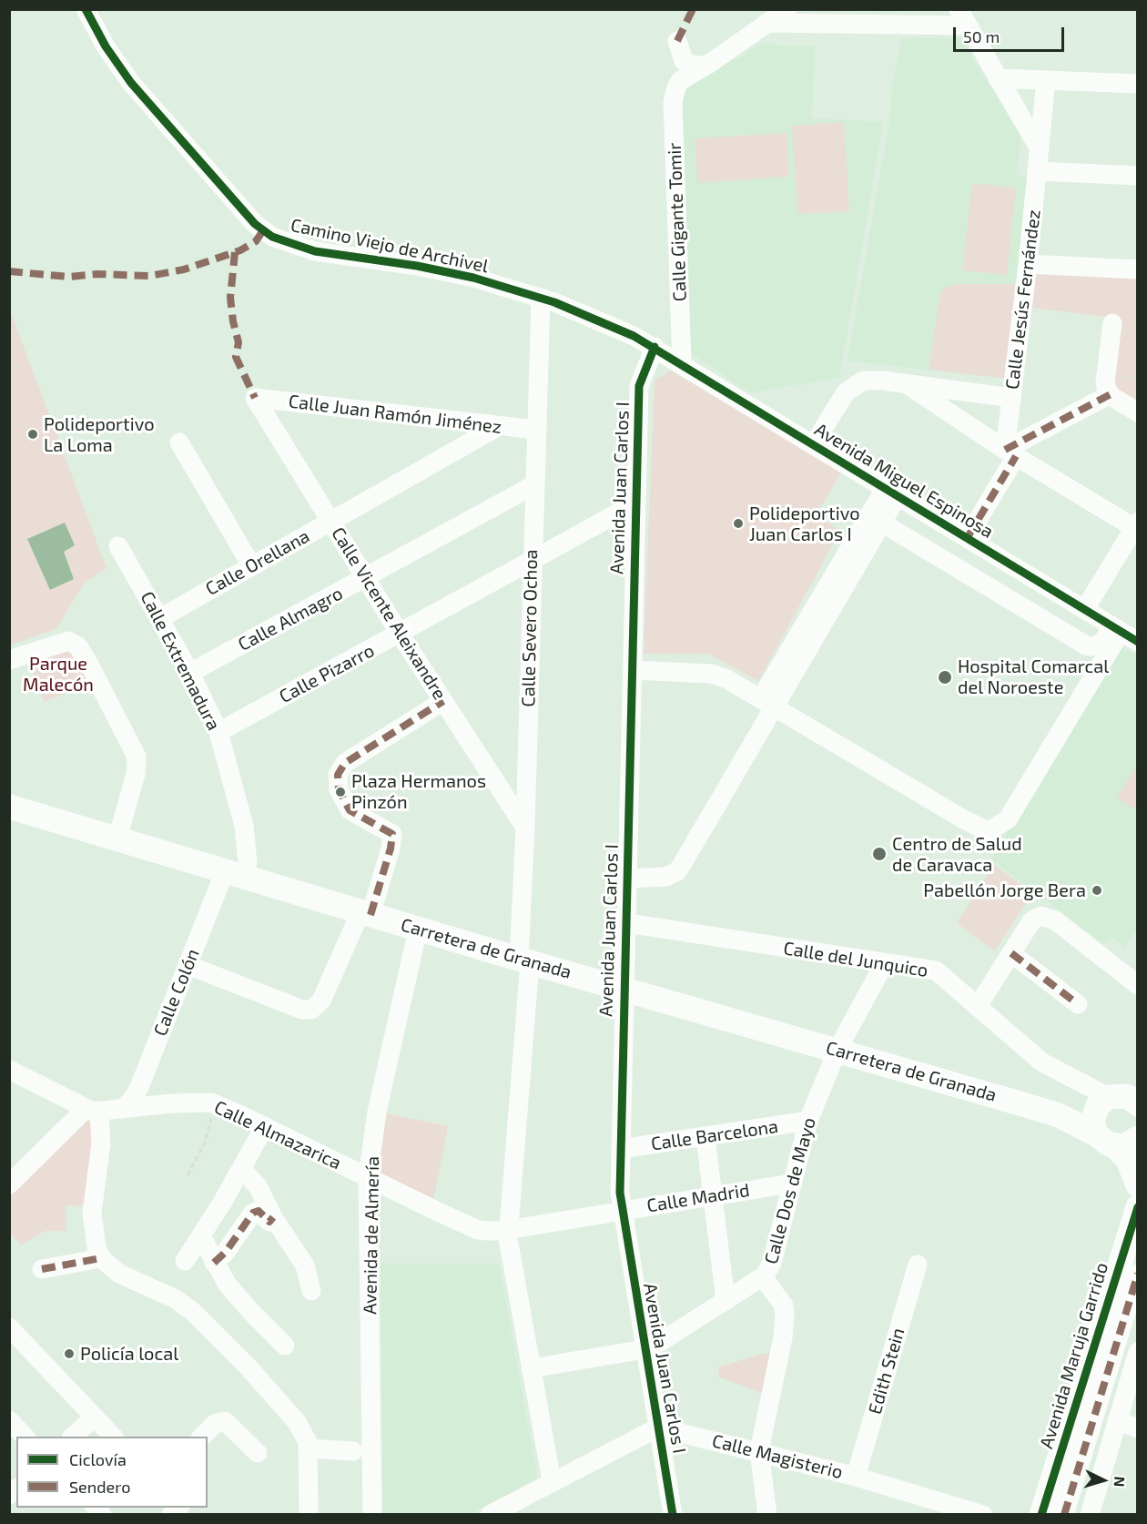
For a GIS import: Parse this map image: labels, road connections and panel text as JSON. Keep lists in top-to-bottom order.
{
  "streets": {
    "main road": ["Carretera de Granada", "Avenida Maruja Garrido"],
    "street": [
      "Calle Gigante Tomir",
      "Camino Viejo de Archivel",
      "Calle Jesús Fernández",
      "Calle Juan Ramón Jiménez",
      "Avenida Miguel Espinosa",
      "Avenida Juan Carlos I",
      "Calle Orellana",
      "Calle Vicente Aleixandre",
      "Calle Almagro",
      "Calle Severo Ochoa",
      "Calle Extremadura",
      "Calle Pizarro",
      "Calle del Junquico",
      "Calle Colón",
      "Calle Almazarica",
      "Calle Barcelona",
      "Calle Dos de Mayo",
      "Calle Madrid",
      "Avenida de Almería",
      "Edith Stein",
      "Calle Magisterio"
    ]
  },
  "crossings": [
    ["Calle Gigante Tomir", "Avenida Miguel Espinosa"],
    ["Camino Viejo de Archivel", "Avenida Miguel Espinosa"],
    ["Camino Viejo de Archivel", "Avenida Juan Carlos I"],
    ["Camino Viejo de Archivel", "Calle Severo Ochoa"],
    ["Calle Juan Ramón Jiménez", "Calle Orellana"],
    ["Calle Juan Ramón Jiménez", "Calle Vicente Aleixandre"],
    ["Calle Juan Ramón Jiménez", "Calle Severo Ochoa"],
    ["Avenida Miguel Espinosa", "Avenida Juan Carlos I"],
    ["Avenida Juan Carlos I", "Calle Pizarro"],
    ["Avenida Juan Carlos I", "Carretera de Granada"],
    ["Avenida Juan Carlos I", "Calle del Junquico"],
    ["Avenida Juan Carlos I", "Calle Barcelona"],
    ["Avenida Juan Carlos I", "Calle Dos de Mayo"],
    ["Avenida Juan Carlos I", "Calle Madrid"],
    ["Avenida Juan Carlos I", "Calle Magisterio"],
    ["Calle Orellana", "Calle Vicente Aleixandre"],
    ["Calle Orellana", "Calle Extremadura"],
    ["Calle Vicente Aleixandre", "Calle Almagro"],
    ["Calle Vicente Aleixandre", "Calle Severo Ochoa"],
    ["Calle Vicente Aleixandre", "Calle Pizarro"],
    ["Calle Almagro", "Calle Severo Ochoa"],
    ["Calle Almagro", "Calle Extremadura"],
    ["Calle Severo Ochoa", "Calle Pizarro"],
    ["Calle Severo Ochoa", "Carretera de Granada"],
    ["Calle Severo Ochoa", "Calle Almazarica"],
    ["Calle Severo Ochoa", "Calle Dos de Mayo"],
    ["Calle Severo Ochoa", "Calle Madrid"],
    ["Calle Extremadura", "Calle Pizarro"],
    ["Calle Extremadura", "Carretera de Granada"],
    ["Calle Extremadura", "Calle Colón"],
    ["Carretera de Granada", "Calle del Junquico"],
    ["Carretera de Granada", "Calle Colón"],
    ["Carretera de Granada", "Calle Dos de Mayo"],
    ["Carretera de Granada", "Avenida de Almería"],
    ["Calle del Junquico", "Calle Dos de Mayo"],
    ["Calle Colón", "Calle Almazarica"],
    ["Calle Almazarica", "Calle Madrid"],
    ["Calle Almazarica", "Avenida de Almería"],
    ["Calle Barcelona", "Calle Dos de Mayo"],
    ["Calle Dos de Mayo", "Calle Madrid"],
    ["Edith Stein", "Calle Magisterio"]
  ],
  "parks": ["Parque Malecón"],
  "places": [
    "Polideportivo La Loma",
    "Polideportivo Juan Carlos I",
    "Hospital Comarcal del Noroeste",
    "Plaza Hermanos Pinzón",
    "Centro de Salud de Caravaca",
    "Pabellón Jorge Bera",
    "Policía local"
  ],
  "legend": ["Ciclovía", "Sendero"],
  "scale_bar": "50 m",
  "north": "right"
}
